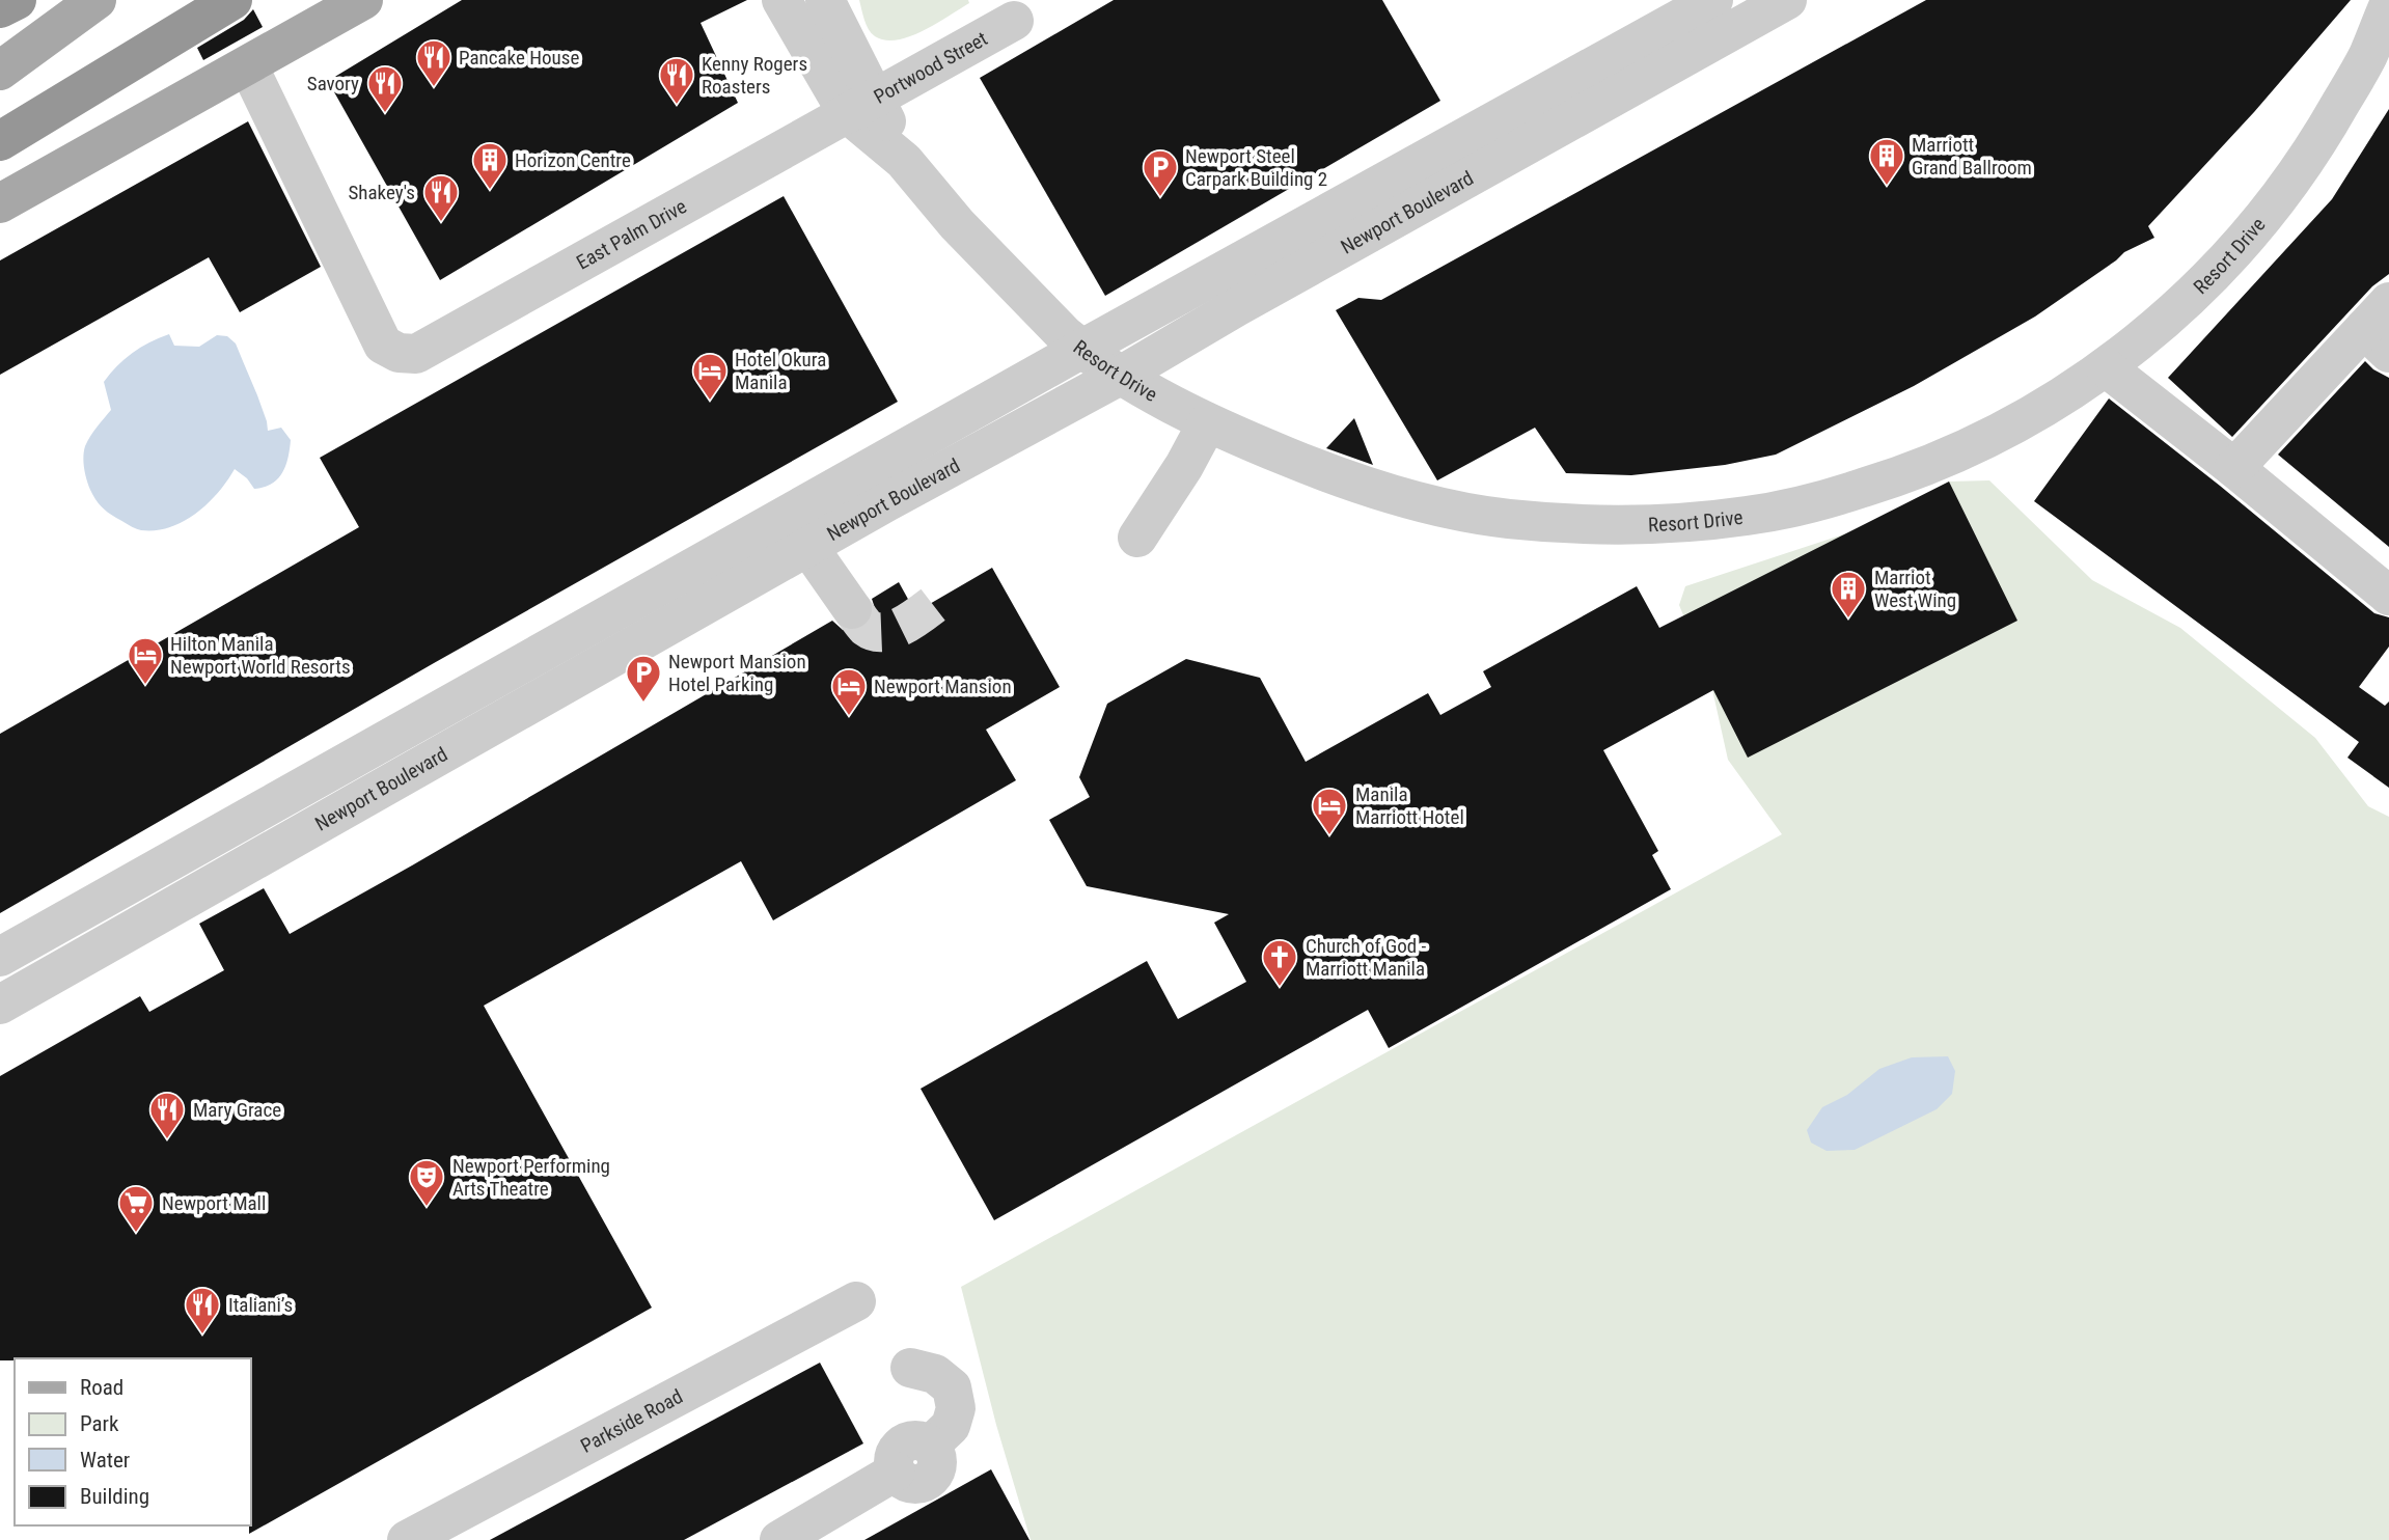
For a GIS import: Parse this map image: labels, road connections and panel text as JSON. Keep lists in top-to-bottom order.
{
  "streets": {
    "street": [
      "Portwood Street",
      "Newport Boulevard",
      "East Palm Drive",
      "Resort Drive",
      "Parkside Road"
    ]
  },
  "crossings": [
    ["Portwood Street", "East Palm Drive"],
    ["Portwood Street", "Resort Drive"],
    ["Newport Boulevard", "Resort Drive"],
    ["East Palm Drive", "Resort Drive"]
  ],
  "places": {
    "restaurant": [
      "Pancake House",
      "Kenny Rogers Roasters",
      "Savory",
      "Shakey's",
      "Mary Grace",
      "Italiani’s"
    ],
    "building": ["Marriott Grand Ballroom", "Horizon Centre", "Marriot West Wing"],
    "parking": ["Newport Steel Carpark Building 2", "Newport Mansion Hotel Parking"],
    "hotel": [
      "Hotel Okura Manila",
      "Hilton Manila Newport World Resorts",
      "Newport Mansion",
      "Manila Marriott Hotel"
    ],
    "church": ["Church of God - Marriott Manila"],
    "theatre": ["Newport Performing Arts Theatre"],
    "supermarket": ["Newport Mall"]
  },
  "legend": [
    "Road",
    "Park",
    "Water",
    "Building"
  ]
}
